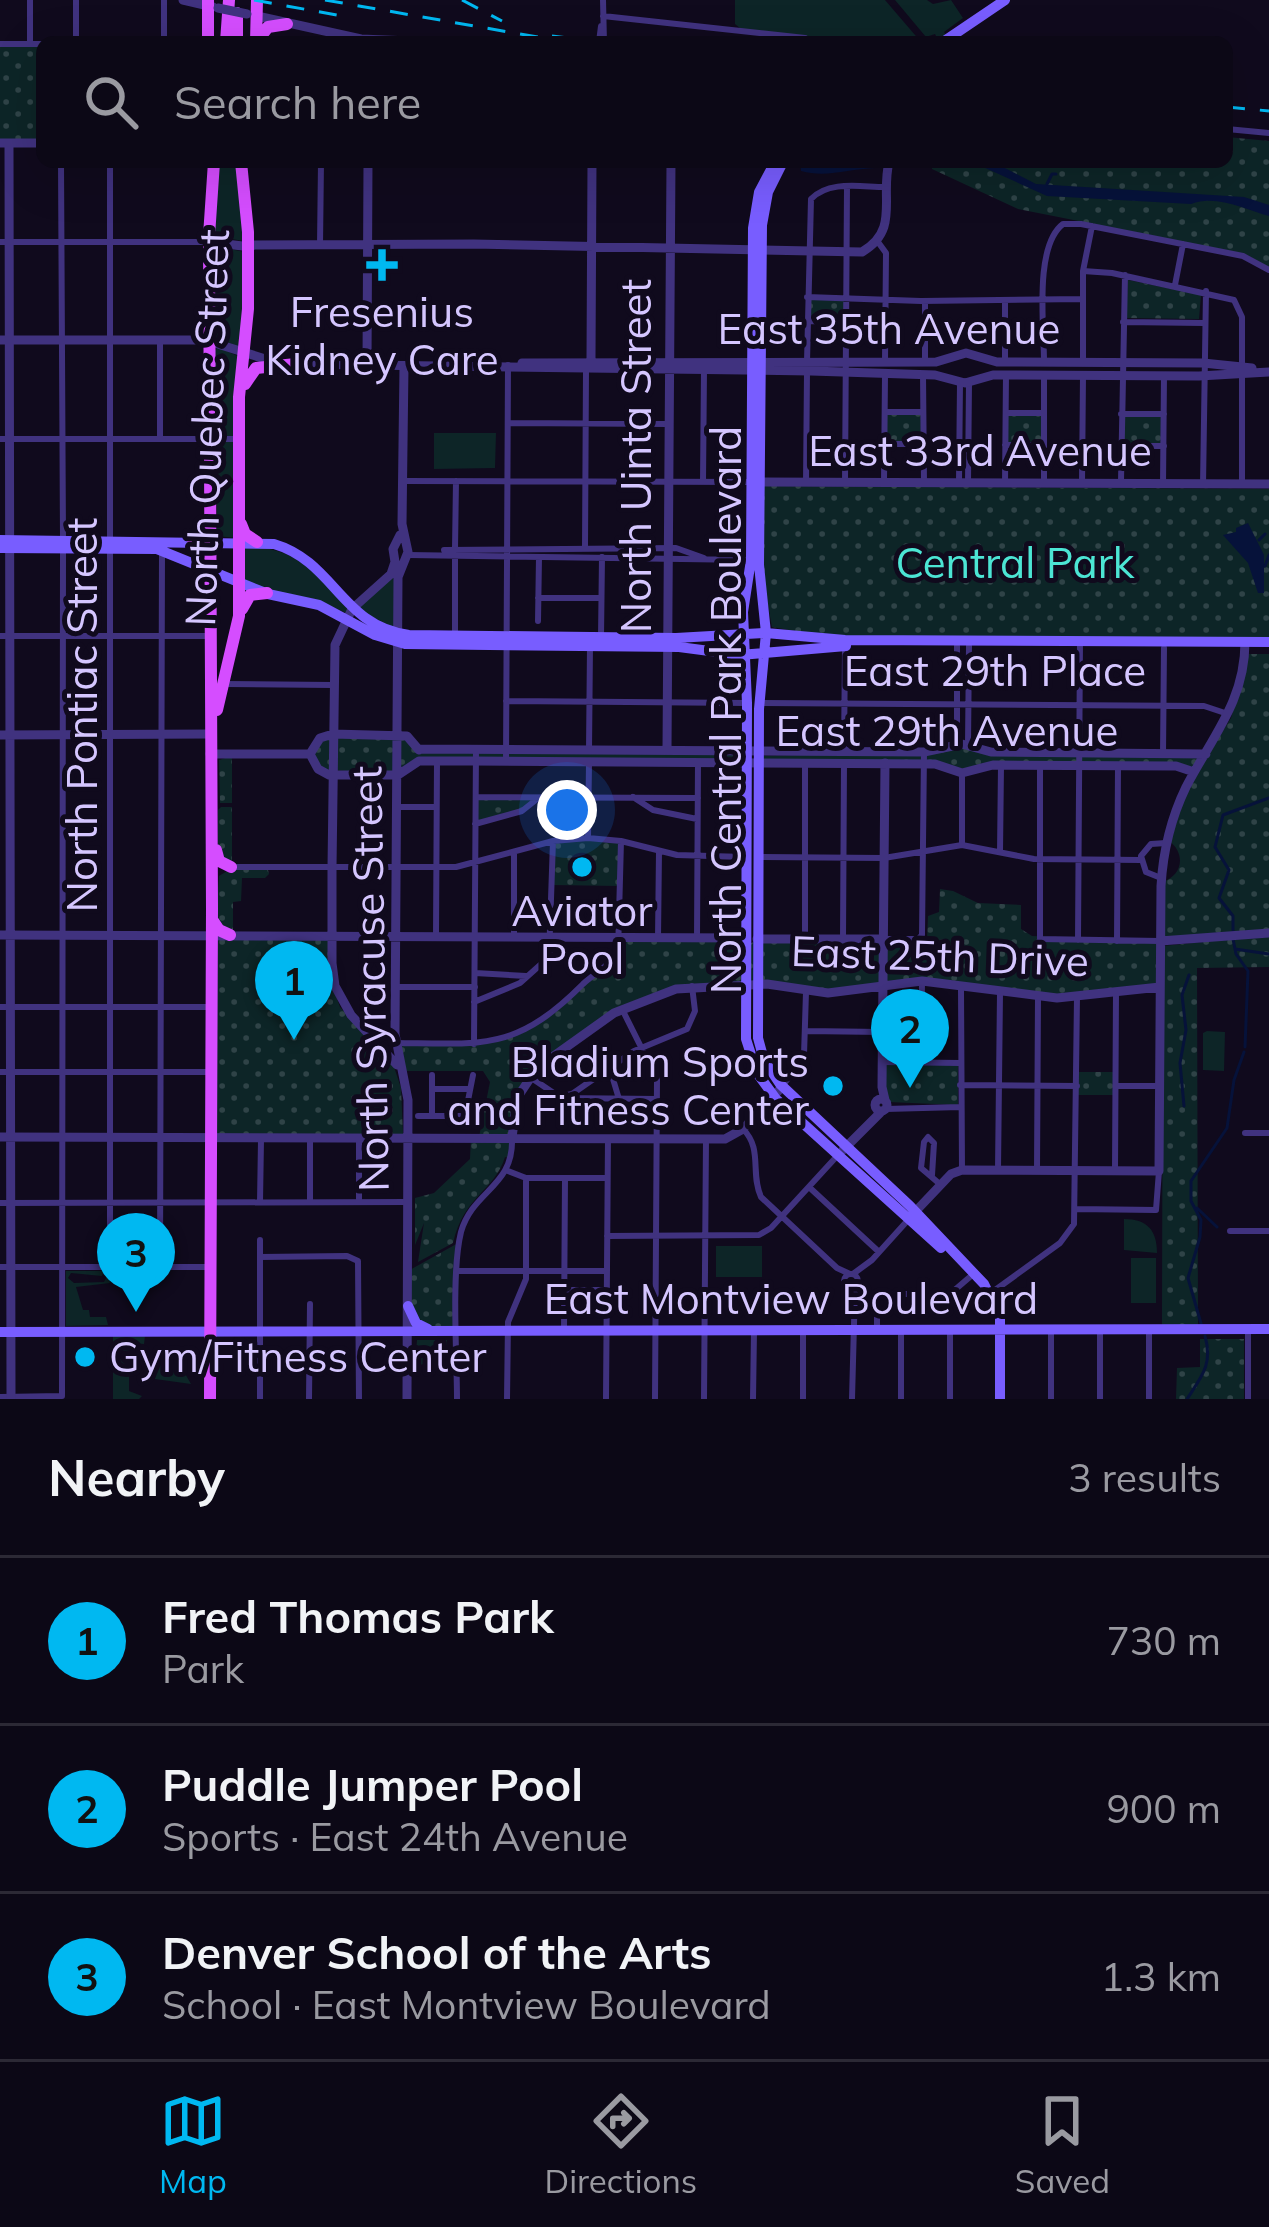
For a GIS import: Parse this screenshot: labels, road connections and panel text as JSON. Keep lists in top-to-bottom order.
{
  "streets": {
    "main road": ["North Quebec Street", "North Central Park Boulevard", "East Montview Boulevard"],
    "street": [
      "East 35th Avenue",
      "East 33rd Avenue",
      "North Uinta Street",
      "East 29th Place",
      "North Pontiac Street",
      "East 29th Avenue",
      "East 25th Drive",
      "North Syracuse Street"
    ]
  },
  "crossings": [
    ["East 35th Avenue", "North Quebec Street"],
    ["East 35th Avenue", "North Uinta Street"],
    ["East 35th Avenue", "North Central Park Boulevard"],
    ["East 35th Avenue", "North Pontiac Street"],
    ["East 35th Avenue", "North Syracuse Street"],
    ["North Quebec Street", "East Montview Boulevard"],
    ["East 33rd Avenue", "North Uinta Street"],
    ["East 33rd Avenue", "North Central Park Boulevard"],
    ["East 33rd Avenue", "North Syracuse Street"],
    ["North Uinta Street", "East 29th Place"],
    ["North Uinta Street", "East 29th Avenue"],
    ["East 29th Place", "North Central Park Boulevard"],
    ["North Central Park Boulevard", "East 29th Avenue"],
    ["North Central Park Boulevard", "East 25th Drive"],
    ["North Syracuse Street", "East Montview Boulevard"]
  ],
  "parks": ["Central Park"],
  "places": {
    "health": ["Fresenius Kidney Care"],
    "other": ["Aviator Pool", "Bladium Sports and Fitness Center", "Gym/Fitness Center"]
  },
  "page": {
    "search": "Search here",
    "pins": ["1", "2", "3"],
    "heading": ["Nearby", "3 results"],
    "list": [
      {
        "mark": "1",
        "name": "Fred Thomas Park",
        "note": "Park",
        "value": "730 m"
      },
      {
        "mark": "2",
        "name": "Puddle Jumper Pool",
        "note": "Sports · East 24th Avenue",
        "value": "900 m"
      },
      {
        "mark": "3",
        "name": "Denver School of the Arts",
        "note": "School · East Montview Boulevard",
        "value": "1.3 km"
      }
    ],
    "nav": ["Map", "Directions", "Saved"]
  }
}
